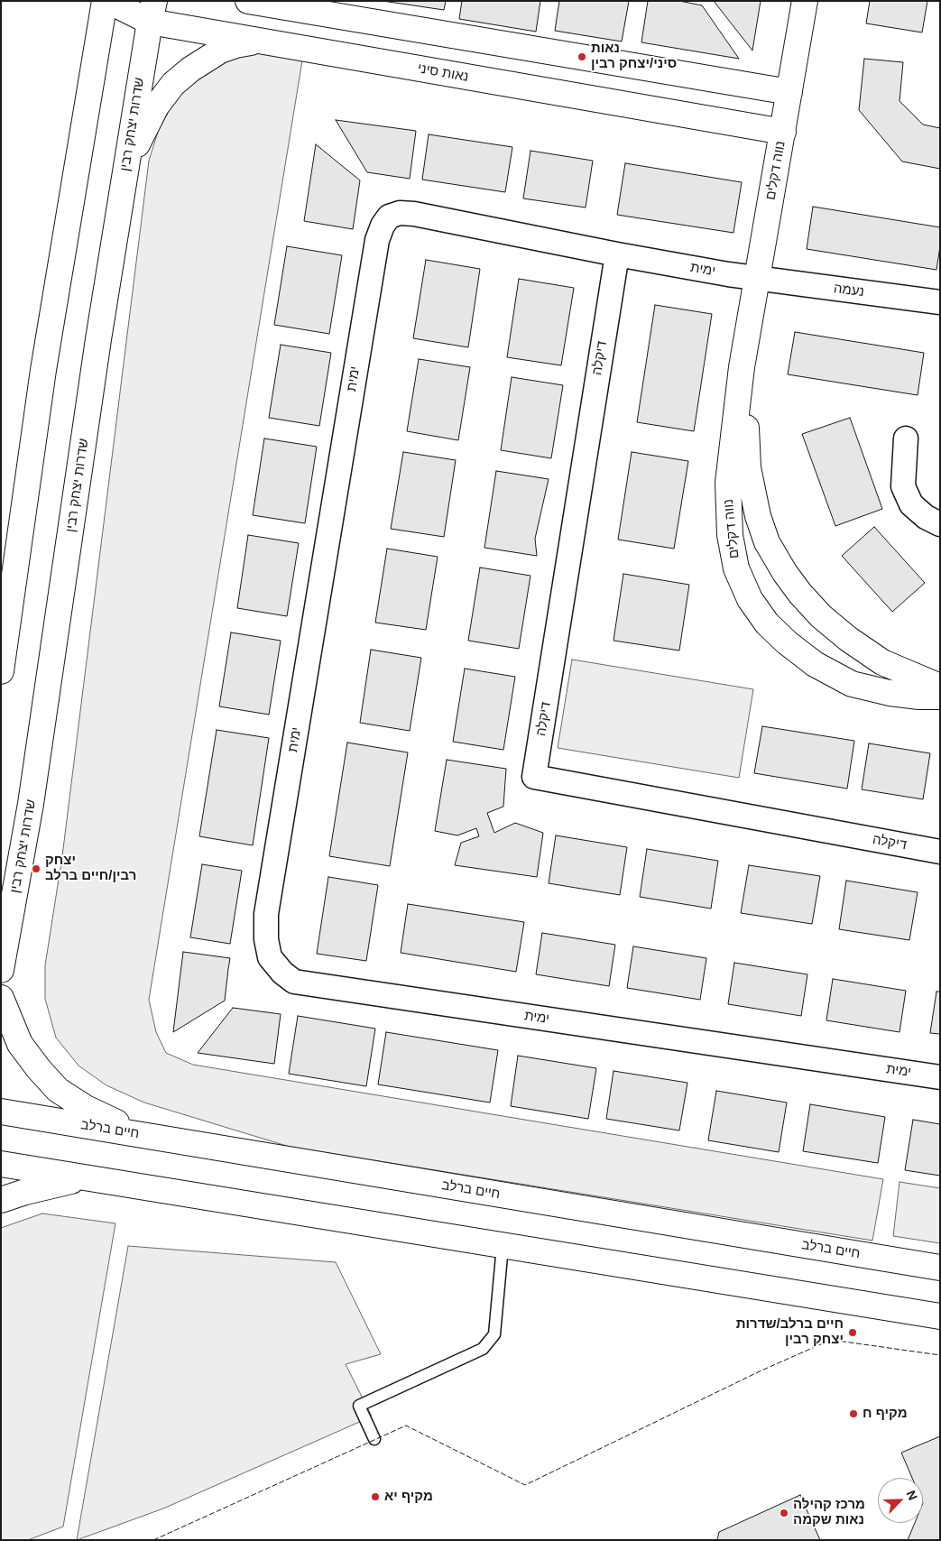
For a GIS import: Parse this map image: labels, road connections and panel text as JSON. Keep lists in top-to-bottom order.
{
  "streets": {
    "street": [
      "נאות סיני",
      "שדרות יצחק רבין",
      "נווה דקלים",
      "ימית",
      "נעמה",
      "דיקלה",
      "חיים ברלב"
    ]
  },
  "crossings": [
    ["נאות סיני", "שדרות יצחק רבין"],
    ["נאות סיני", "נווה דקלים"],
    ["נווה דקלים", "ימית"],
    ["נווה דקלים", "נעמה"],
    ["ימית", "נעמה"],
    ["ימית", "דיקלה"]
  ],
  "places": [
    "נאות סיני/יצחק רבין",
    "יצחק רבין/חיים ברלב",
    "חיים ברלב/שדרות יצחק רבין",
    "מקיף ח",
    "מקיף יא",
    "מרכז קהילה נאות שקמה"
  ],
  "north": "top right"
}
